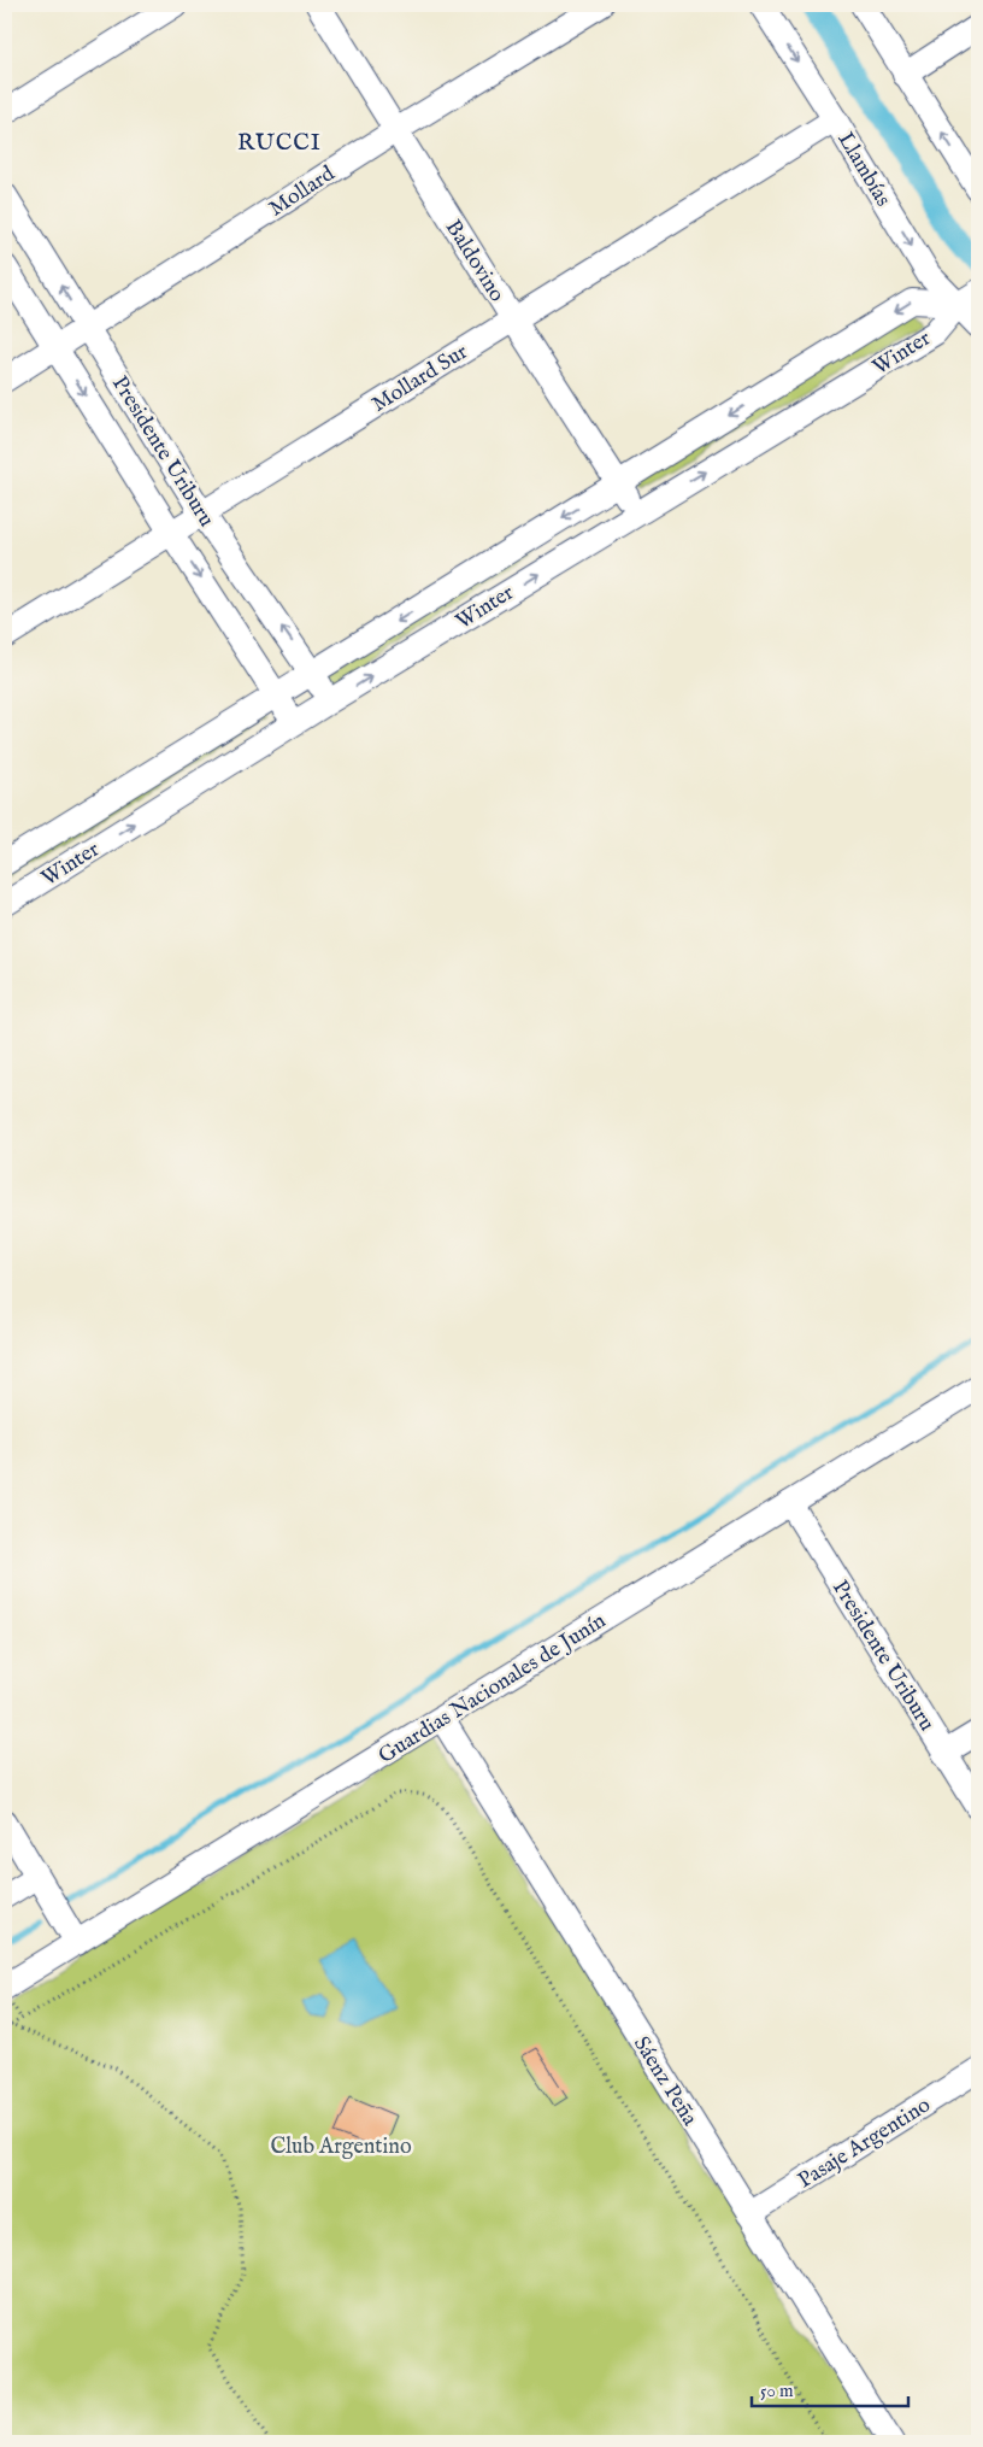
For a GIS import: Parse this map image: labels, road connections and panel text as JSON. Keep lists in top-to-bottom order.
{
  "streets": {
    "street": [
      "Llambías",
      "Mollard",
      "Baldovino",
      "Winter",
      "Mollard Sur",
      "Presidente Uriburu",
      "Guardias Nacionales de Junín",
      "Sáenz Peña",
      "Pasaje Argentino"
    ]
  },
  "crossings": [
    ["Llambías", "Winter"],
    ["Llambías", "Mollard Sur"],
    ["Mollard", "Baldovino"],
    ["Mollard", "Presidente Uriburu"],
    ["Baldovino", "Winter"],
    ["Baldovino", "Mollard Sur"],
    ["Winter", "Presidente Uriburu"],
    ["Mollard Sur", "Presidente Uriburu"],
    ["Presidente Uriburu", "Guardias Nacionales de Junín"],
    ["Guardias Nacionales de Junín", "Sáenz Peña"],
    ["Sáenz Peña", "Pasaje Argentino"]
  ],
  "districts": ["RUCCI"],
  "parks": ["Club Argentino"],
  "scale_bar": "50 m"
}
